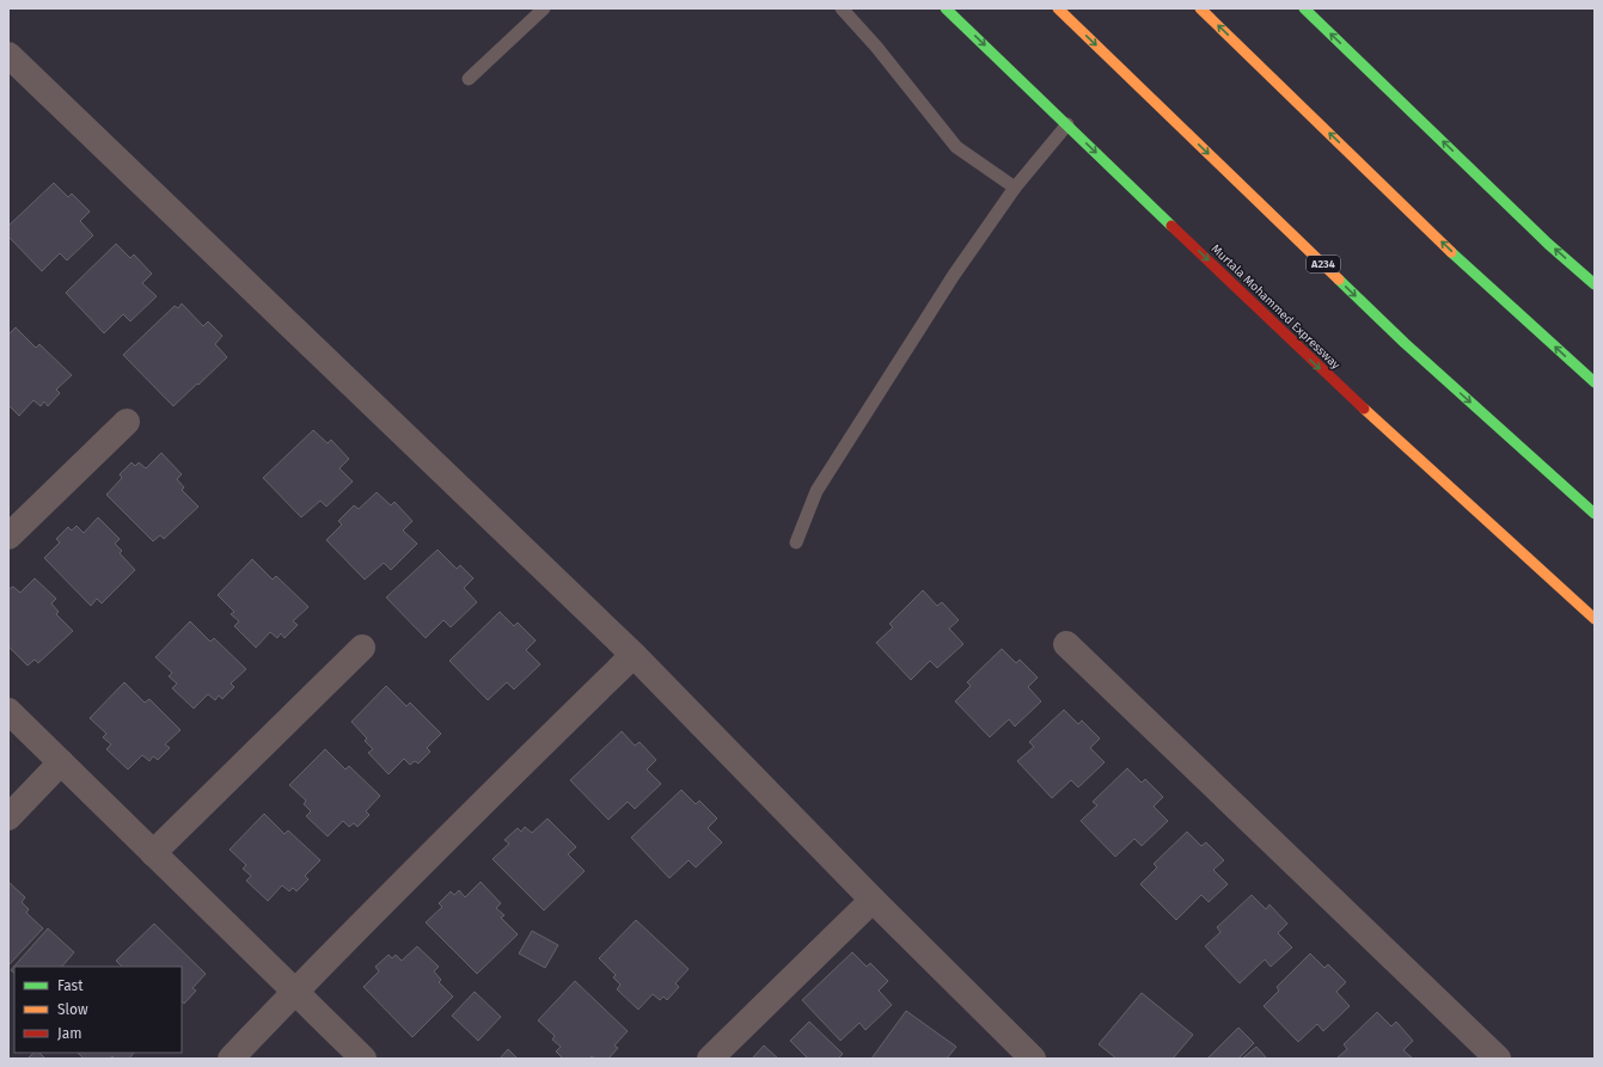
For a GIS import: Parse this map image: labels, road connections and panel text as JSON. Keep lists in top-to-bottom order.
{
  "streets": {
    "highway": ["A234", "Murtala Mohammed Expressway"]
  },
  "legend": ["Fast", "Slow", "Jam"]
}
